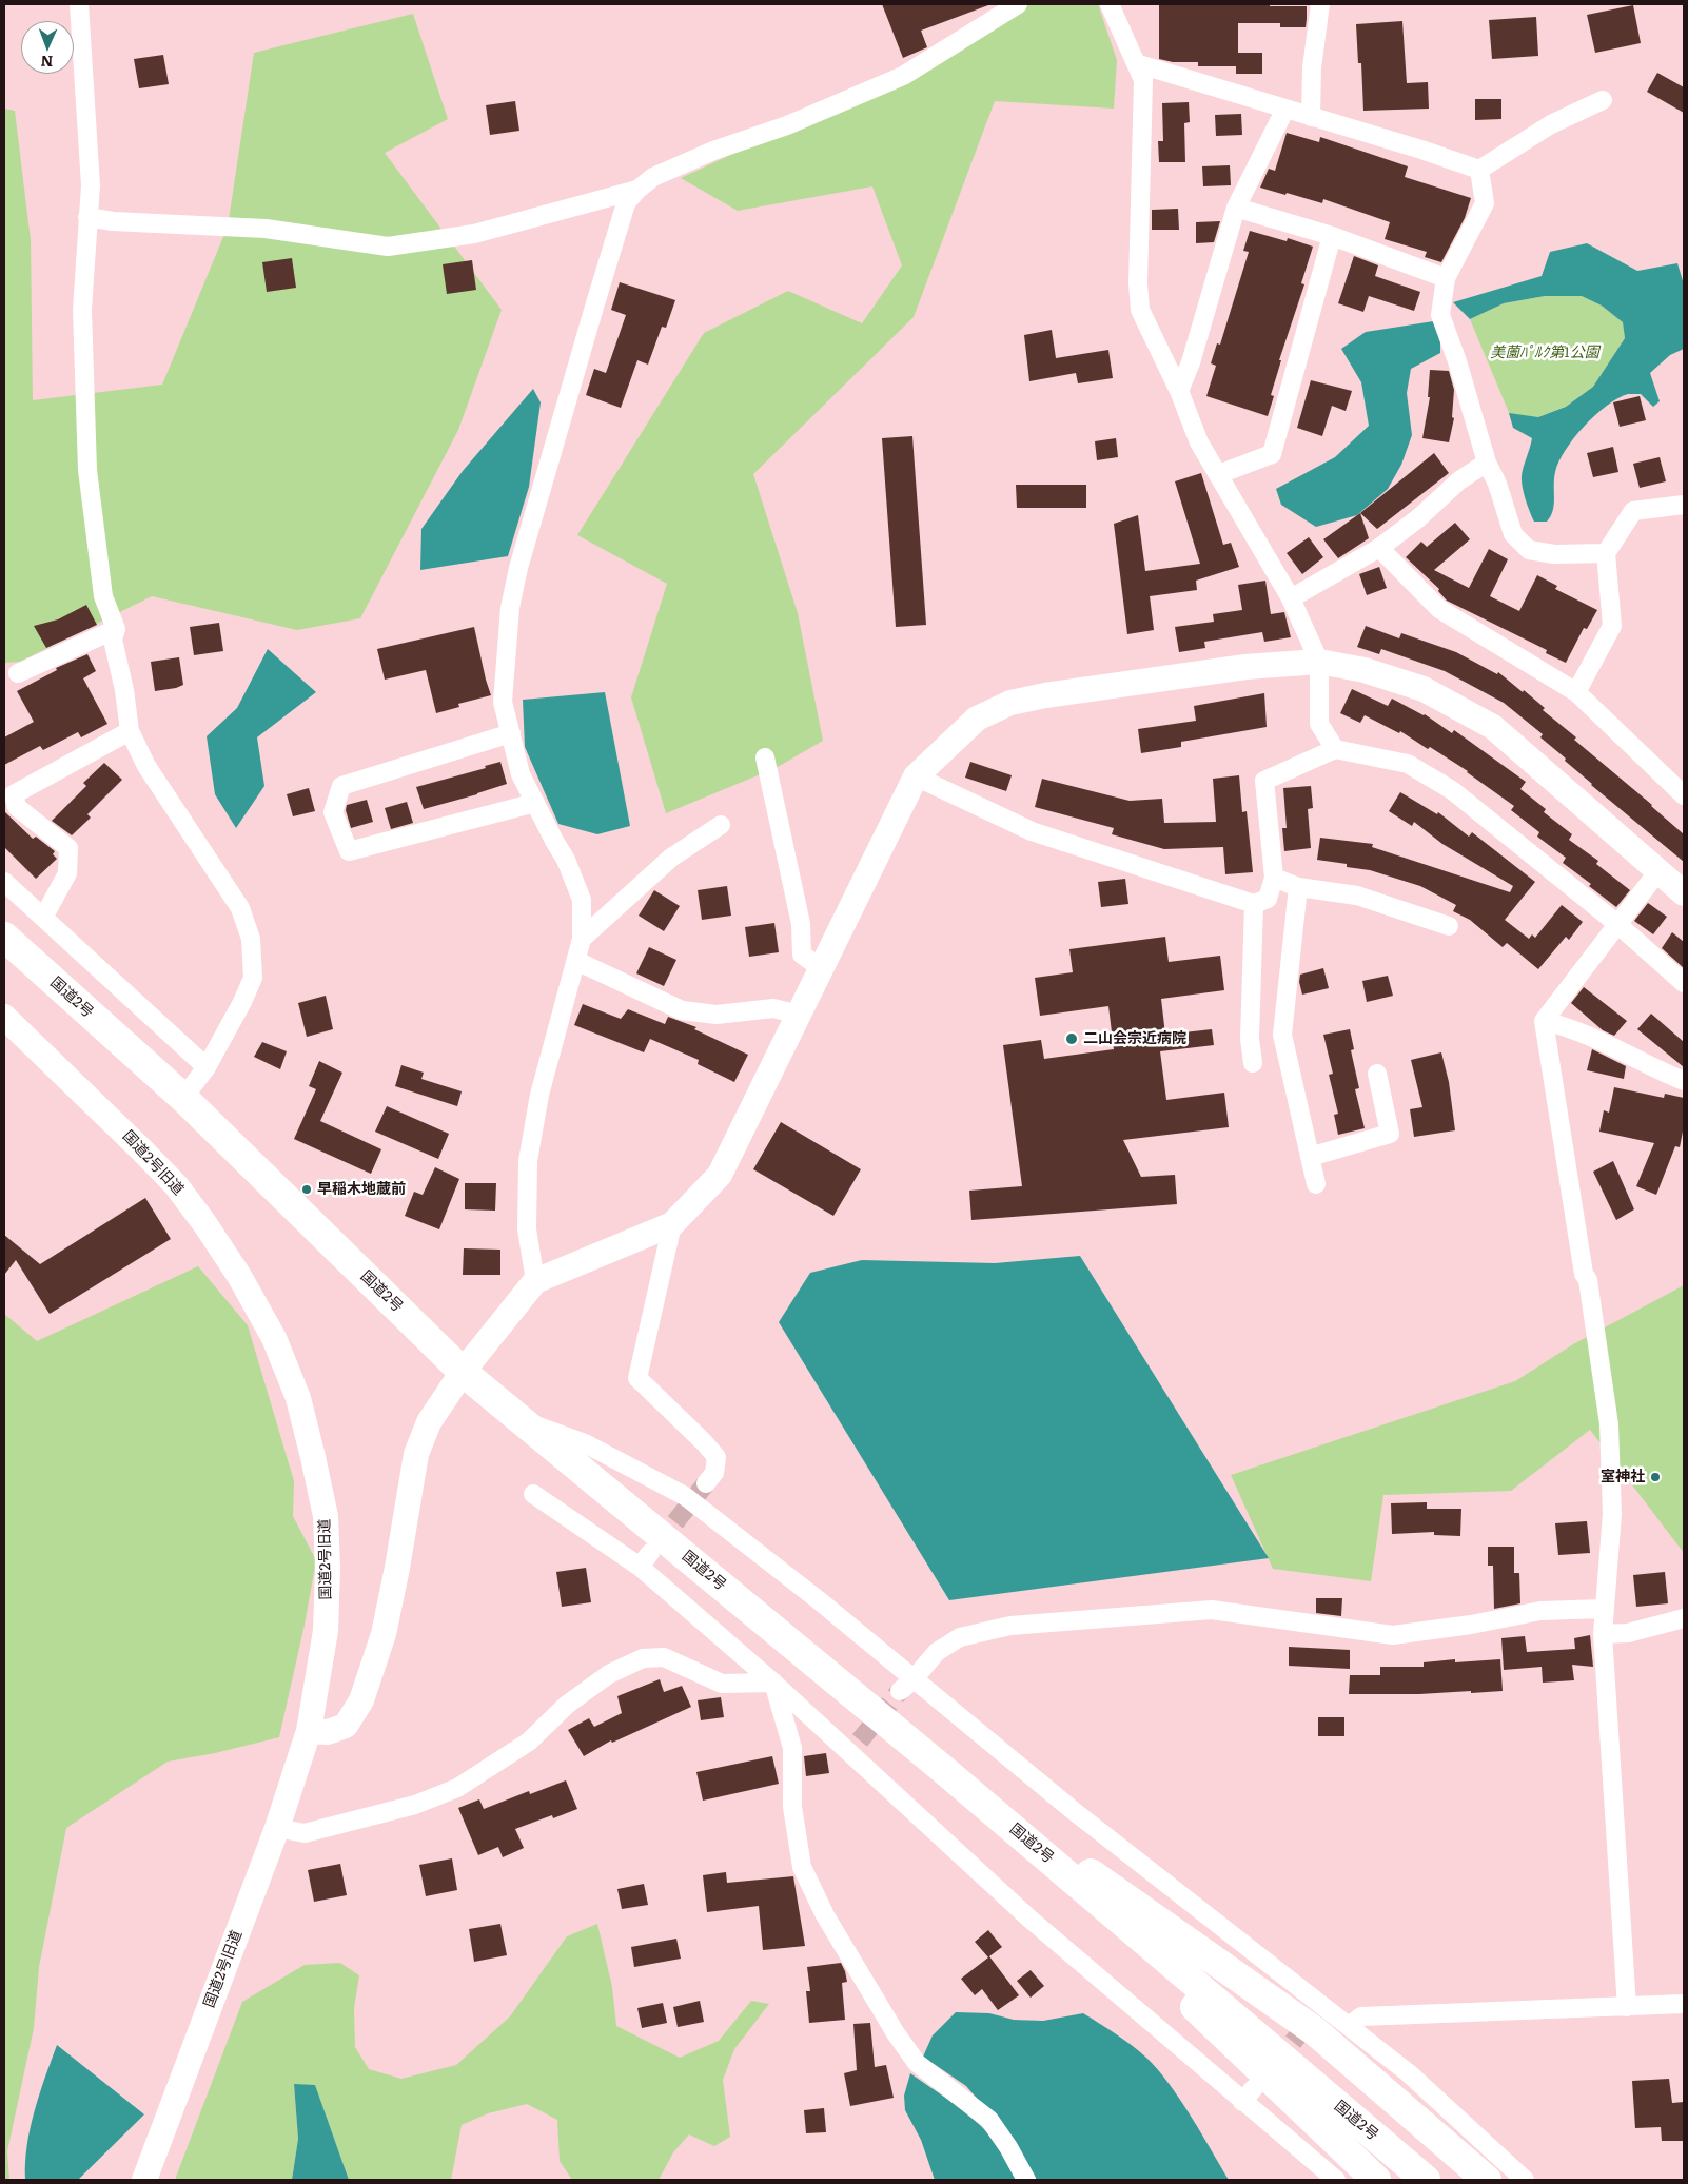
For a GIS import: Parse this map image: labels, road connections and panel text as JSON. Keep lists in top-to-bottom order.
{
  "streets": {
    "highway": ["国道2号"],
    "street": ["国道2号旧道"]
  },
  "parks": ["美薗ﾊﾟﾙｸ第1公園"],
  "places": ["二山会宗近病院", "早稲木地蔵前", "室神社"],
  "north": "bottom"
}
